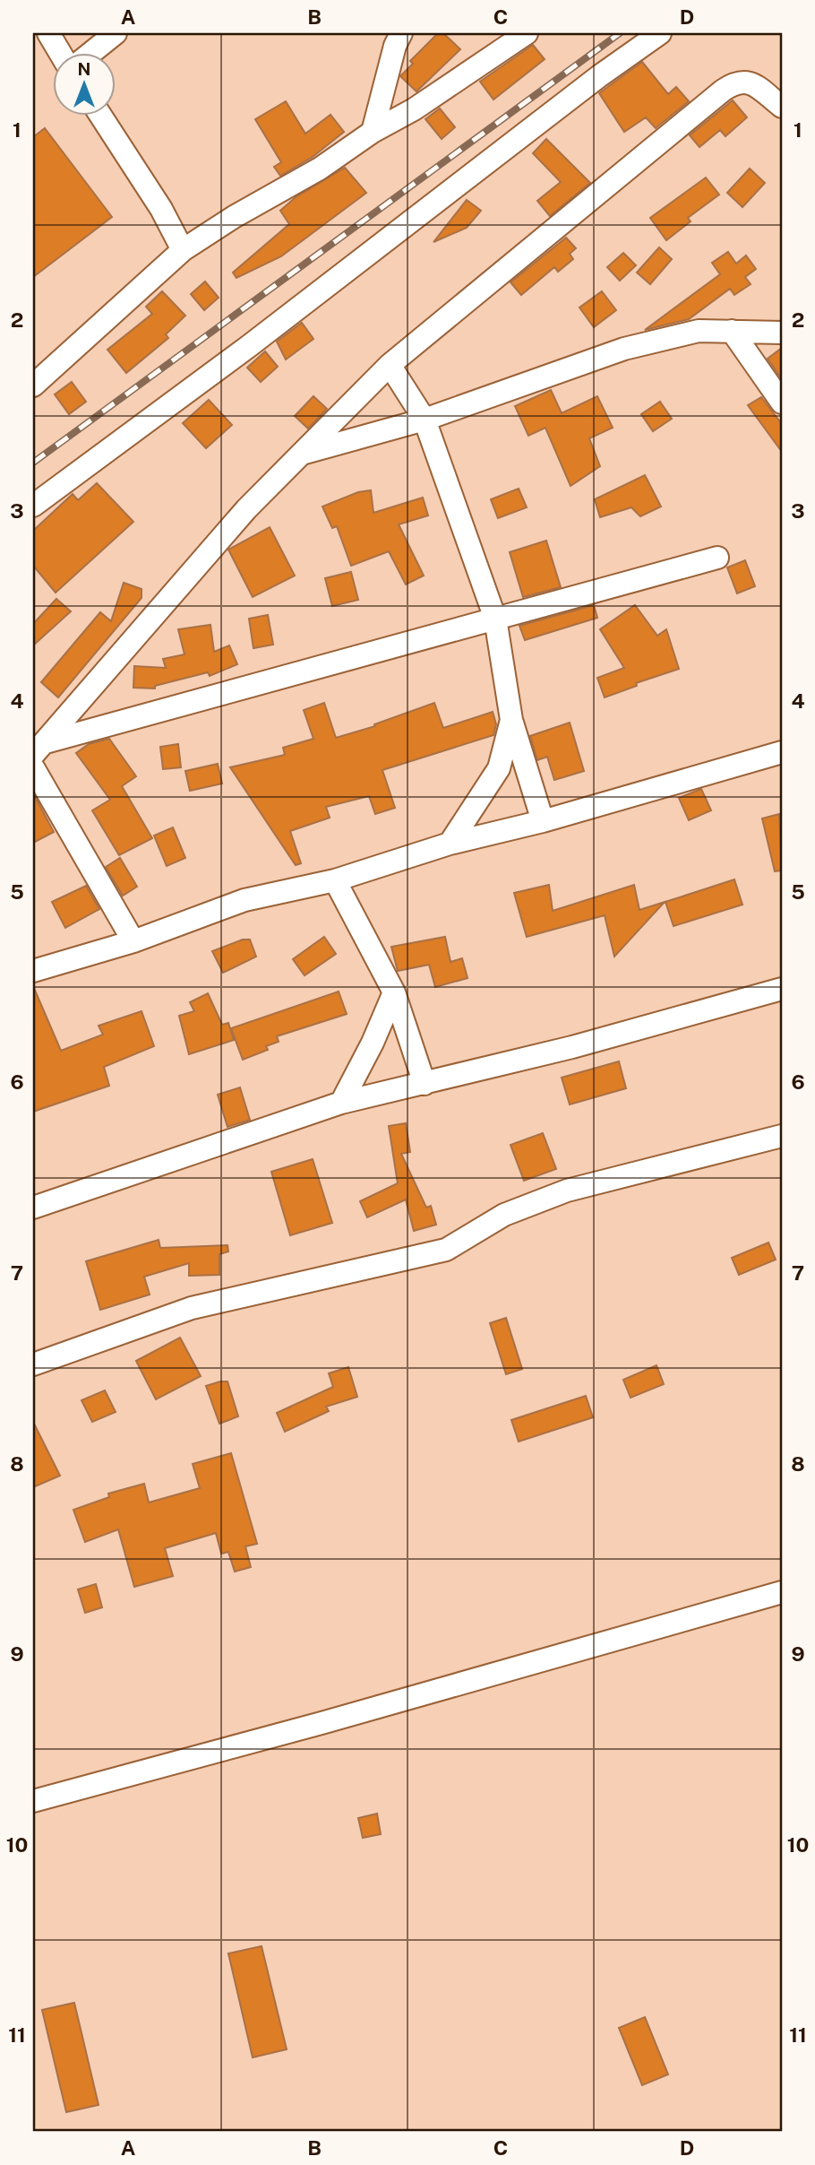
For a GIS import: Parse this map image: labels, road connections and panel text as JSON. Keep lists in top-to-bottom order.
{
  "north": "top",
  "grid": {
    "columns": [
      "A",
      "B",
      "C",
      "D"
    ],
    "rows": [
      "1",
      "2",
      "3",
      "4",
      "5",
      "6",
      "7",
      "8",
      "9",
      "10",
      "11"
    ]
  }
}
